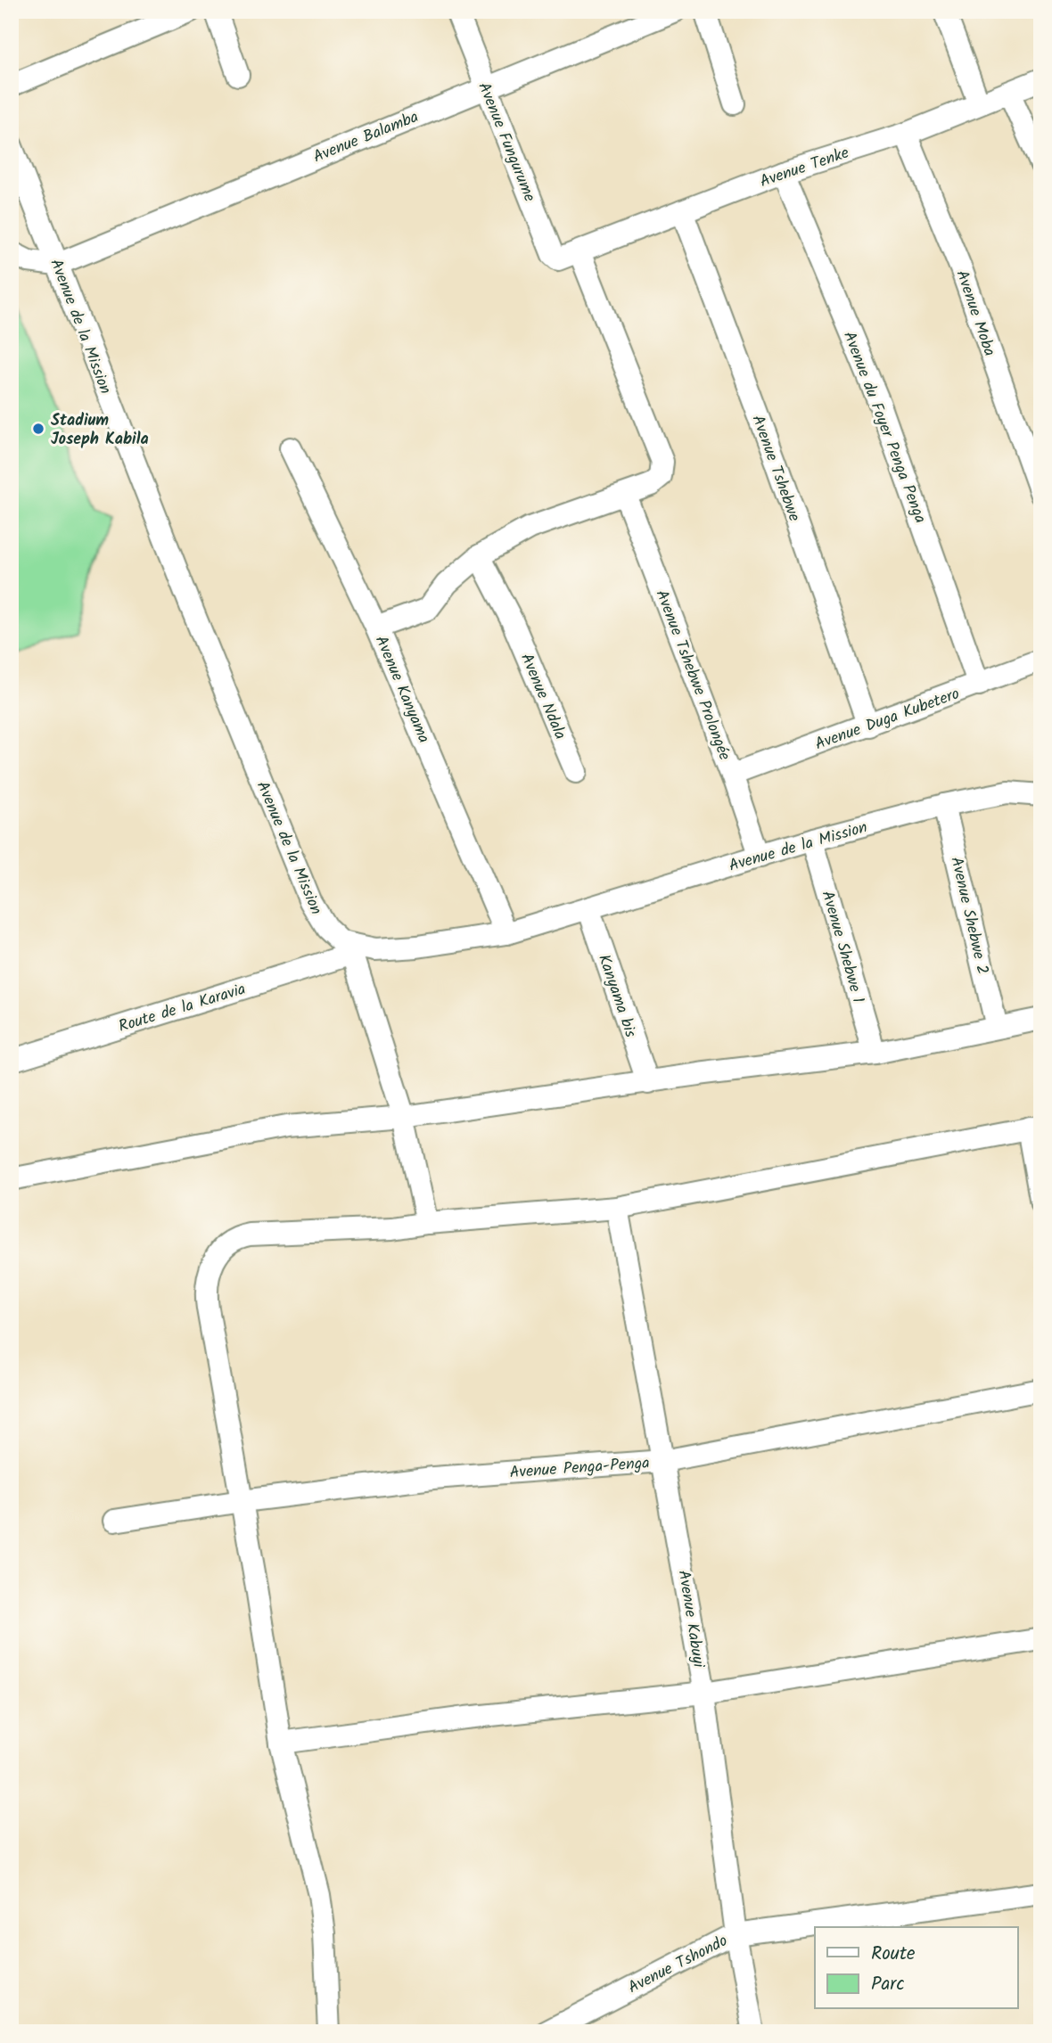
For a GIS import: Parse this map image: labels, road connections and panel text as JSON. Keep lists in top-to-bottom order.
{
  "streets": {
    "street": [
      "Avenue Balamba",
      "Avenue Fungurume",
      "Avenue Tenke",
      "Avenue Moba",
      "Avenue de la Mission",
      "Avenue du Foyer Penga Penga",
      "Avenue Tshebwe",
      "Avenue Tshebwe Prolongée",
      "Avenue Kanyama",
      "Avenue Ndala",
      "Avenue Duga Kubetero",
      "Avenue Shebwe 2",
      "Avenue Shebwe 1",
      "Kanyama bis",
      "Route de la Karavia",
      "Avenue Penga-Penga",
      "Avenue Kabuyi",
      "Avenue Tshondo"
    ]
  },
  "crossings": [
    ["Avenue Balamba", "Avenue Fungurume"],
    ["Avenue Balamba", "Avenue de la Mission"],
    ["Avenue Fungurume", "Avenue Tenke"],
    ["Avenue Tenke", "Avenue Moba"],
    ["Avenue Tenke", "Avenue du Foyer Penga Penga"],
    ["Avenue Tenke", "Avenue Tshebwe"],
    ["Avenue de la Mission", "Avenue Tshebwe Prolongée"],
    ["Avenue de la Mission", "Avenue Kanyama"],
    ["Avenue de la Mission", "Avenue Shebwe 2"],
    ["Avenue de la Mission", "Avenue Shebwe 1"],
    ["Avenue de la Mission", "Kanyama bis"],
    ["Avenue de la Mission", "Route de la Karavia"],
    ["Avenue du Foyer Penga Penga", "Avenue Duga Kubetero"],
    ["Avenue Tshebwe", "Avenue Duga Kubetero"],
    ["Avenue Tshebwe Prolongée", "Avenue Duga Kubetero"],
    ["Avenue Penga-Penga", "Avenue Kabuyi"],
    ["Avenue Kabuyi", "Avenue Tshondo"]
  ],
  "places": ["Stadium Joseph Kabila"],
  "legend": ["Route", "Parc"]
}
